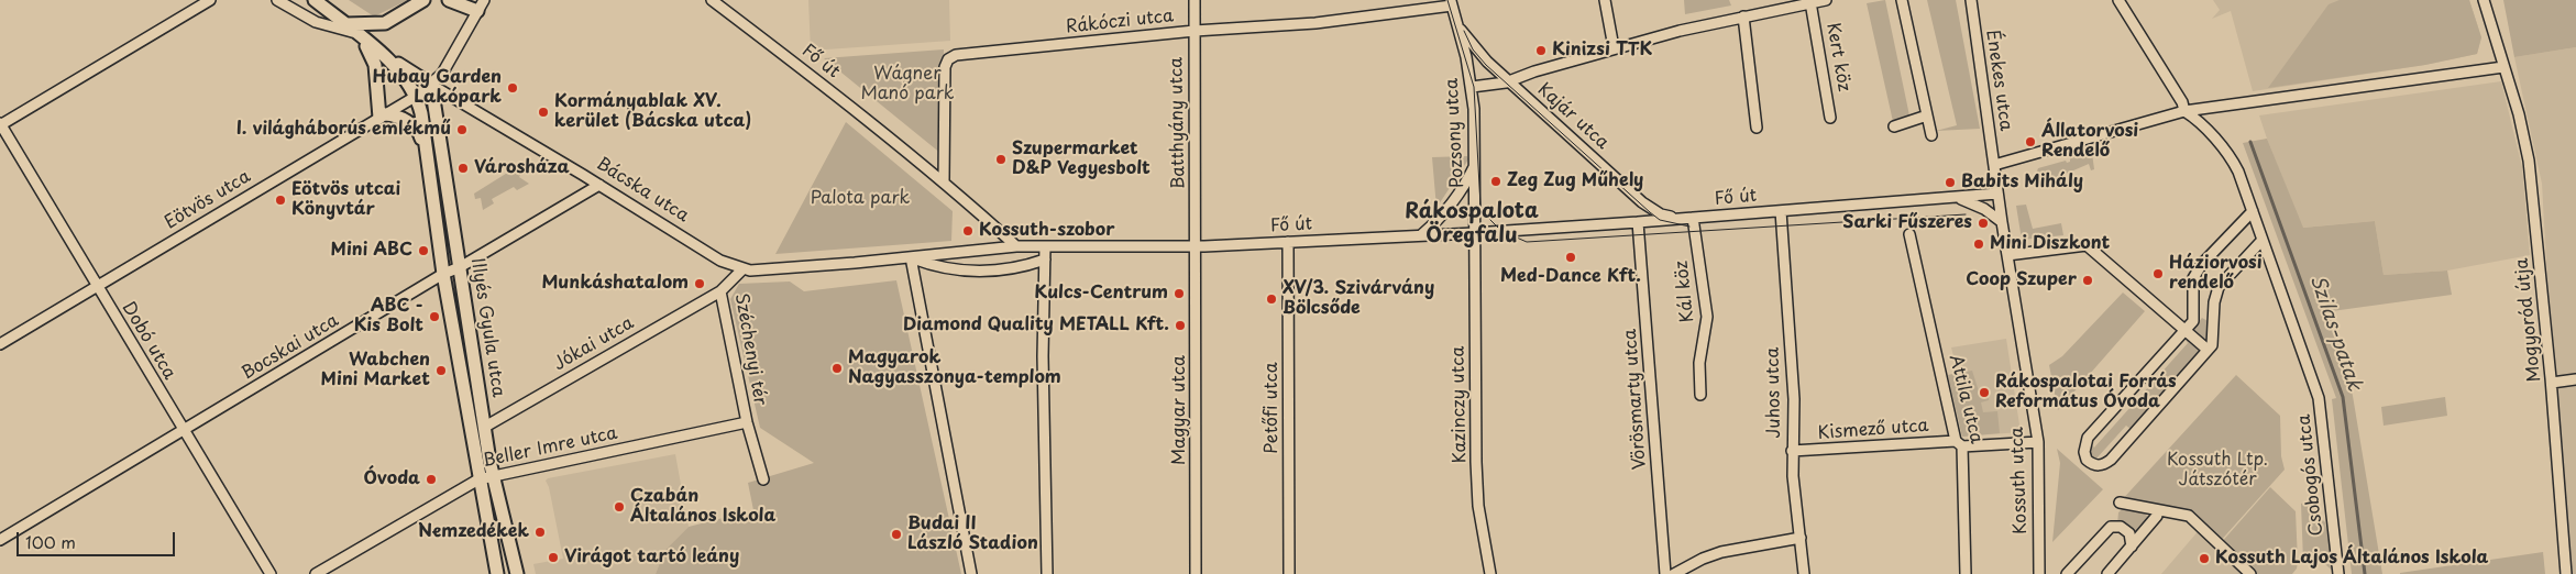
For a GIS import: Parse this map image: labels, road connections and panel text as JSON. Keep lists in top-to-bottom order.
{
  "streets": {
    "main road": ["Bácska utca", "Illyés Gyula utca"],
    "street": [
      "Rákóczi utca",
      "Kert köz",
      "Fő út",
      "Énekes utca",
      "Kajár utca",
      "Batthyány utca",
      "Pozsony utca",
      "Eötvös utca",
      "Kál köz",
      "Mogyoród útja",
      "Dobó utca",
      "Jókai utca",
      "Bocskai utca",
      "Széchenyi tér",
      "Juhos utca",
      "Vörösmarty utca",
      "Attila utca",
      "Kazinczy utca",
      "Petőfi utca",
      "Magyar utca",
      "Kismező utca",
      "Beller Imre utca",
      "Csobogós utca",
      "Kossuth utca"
    ]
  },
  "crossings": [
    ["Rákóczi utca", "Fő út"],
    ["Rákóczi utca", "Batthyány utca"],
    ["Rákóczi utca", "Pozsony utca"],
    ["Kert köz", "Kajár utca"],
    ["Kert köz", "Pozsony utca"],
    ["Fő út", "Kajár utca"],
    ["Fő út", "Batthyány utca"],
    ["Fő út", "Pozsony utca"],
    ["Fő út", "Kál köz"],
    ["Fő út", "Széchenyi tér"],
    ["Fő út", "Juhos utca"],
    ["Fő út", "Vörösmarty utca"],
    ["Fő út", "Kazinczy utca"],
    ["Fő út", "Petőfi utca"],
    ["Fő út", "Magyar utca"],
    ["Fő út", "Kossuth utca"],
    ["Énekes utca", "Kossuth utca"],
    ["Kajár utca", "Pozsony utca"],
    ["Batthyány utca", "Magyar utca"],
    ["Pozsony utca", "Kazinczy utca"],
    ["Bácska utca", "Eötvös utca"],
    ["Bácska utca", "Illyés Gyula utca"],
    ["Bácska utca", "Bocskai utca"],
    ["Bácska utca", "Széchenyi tér"],
    ["Eötvös utca", "Illyés Gyula utca"],
    ["Eötvös utca", "Dobó utca"],
    ["Illyés Gyula utca", "Jókai utca"],
    ["Illyés Gyula utca", "Bocskai utca"],
    ["Illyés Gyula utca", "Beller Imre utca"],
    ["Dobó utca", "Bocskai utca"],
    ["Jókai utca", "Széchenyi tér"],
    ["Széchenyi tér", "Beller Imre utca"],
    ["Juhos utca", "Kismező utca"],
    ["Attila utca", "Kismező utca"],
    ["Kismező utca", "Kossuth utca"]
  ],
  "districts": ["Rákospalota Öregfalu"],
  "water": ["Szilas-patak"],
  "parks": ["Wágner Manó park", "Palota park", "Kossuth Ltp. Játszótér"],
  "places": [
    "Kinizsi TTK",
    "Hubay Garden Lakópark",
    "Kormányablak XV. kerület (Bácska utca)",
    "I. világháborús emlékmű",
    "Állatorvosi Rendelő",
    "Szupermarket D&P Vegyesbolt",
    "Városháza",
    "Zeg Zug Műhely",
    "Babits Mihály",
    "Eötvös utcai Könyvtár",
    "Sarki Fűszeres",
    "Kossuth-szobor",
    "Mini Diszkont",
    "Mini ABC",
    "Med-Dance Kft.",
    "Háziorvosi rendelő",
    "Coop Szuper",
    "Munkáshatalom",
    "Kulcs-Centrum",
    "XV/3. Szivárvány Bölcsőde",
    "ABC - Kis Bolt",
    "Diamond Quality METALL Kft.",
    "Magyarok Nagyasszonya-templom",
    "Wabchen Mini Market",
    "Rákospalotai Forrás Református Óvoda",
    "Óvoda",
    "Czabán Általános Iskola",
    "Nemzedékek",
    "Budai II László Stadion",
    "Virágot tartó leány",
    "Kossuth Lajos Általános Iskola"
  ],
  "scale_bar": "100 m"
}
